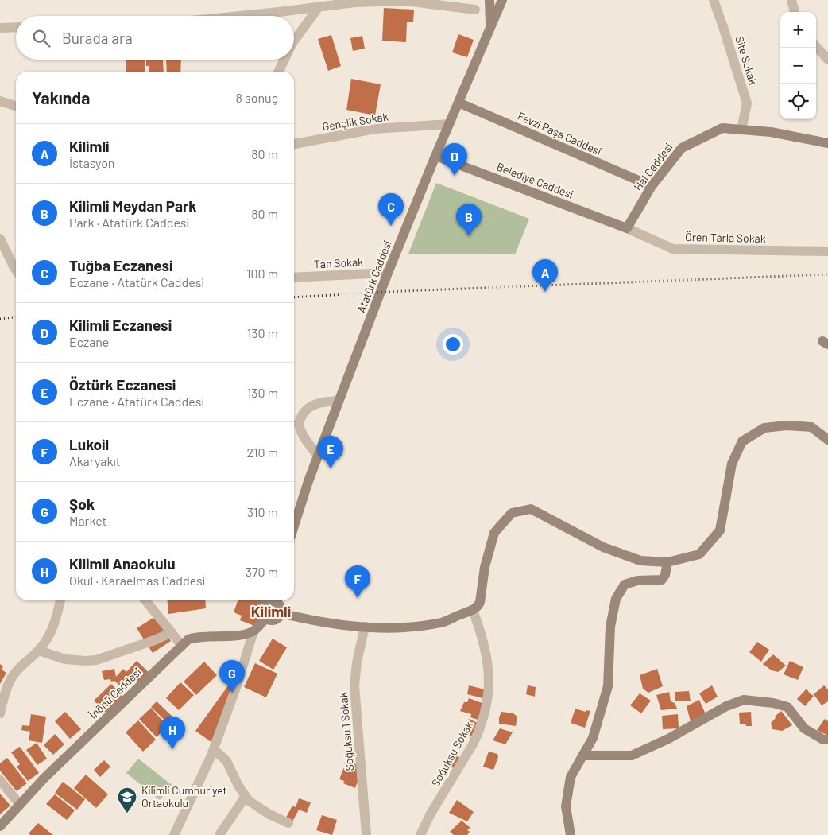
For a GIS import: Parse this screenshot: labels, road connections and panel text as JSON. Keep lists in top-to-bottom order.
{
  "streets": {
    "main road": [
      "Fevzi Paşa Caddesi",
      "Hal Caddesi",
      "Belediye Caddesi",
      "Atatürk Caddesi",
      "İnönü Caddesi"
    ],
    "street": [
      "Site Sokak",
      "Gençlik Sokak",
      "Ören Tarla Sokak",
      "Tan Sokak",
      "Soğuksu 1 Sokak",
      "Soğuksu Sokak"
    ]
  },
  "crossings": [
    ["Site Sokak", "Hal Caddesi"],
    ["Gençlik Sokak", "Atatürk Caddesi"],
    ["Fevzi Paşa Caddesi", "Hal Caddesi"],
    ["Fevzi Paşa Caddesi", "Atatürk Caddesi"],
    ["Hal Caddesi", "Belediye Caddesi"],
    ["Hal Caddesi", "Ören Tarla Sokak"],
    ["Belediye Caddesi", "Ören Tarla Sokak"],
    ["Belediye Caddesi", "Atatürk Caddesi"],
    ["Tan Sokak", "Atatürk Caddesi"]
  ],
  "districts": ["Kilimli"],
  "places": {
    "school or university": ["Kilimli Cumhuriyet Ortaokulu"]
  },
  "page": {
    "map_buttons": ["+", "−"],
    "search": "Burada ara",
    "heading": ["Yakında", "8 sonuç"],
    "list": [
      {
        "mark": "A",
        "name": "Kilimli",
        "note": "İstasyon",
        "value": "80 m"
      },
      {
        "mark": "B",
        "name": "Kilimli Meydan Park",
        "note": "Park · Atatürk Caddesi",
        "value": "80 m"
      },
      {
        "mark": "C",
        "name": "Tuğba Eczanesi",
        "note": "Eczane · Atatürk Caddesi",
        "value": "100 m"
      },
      {
        "mark": "D",
        "name": "Kilimli Eczanesi",
        "note": "Eczane",
        "value": "130 m"
      },
      {
        "mark": "E",
        "name": "Öztürk Eczanesi",
        "note": "Eczane · Atatürk Caddesi",
        "value": "130 m"
      },
      {
        "mark": "F",
        "name": "Lukoil",
        "note": "Akaryakıt",
        "value": "210 m"
      },
      {
        "mark": "G",
        "name": "Şok",
        "note": "Market",
        "value": "310 m"
      },
      {
        "mark": "H",
        "name": "Kilimli Anaokulu",
        "note": "Okul · Karaelmas Caddesi",
        "value": "370 m"
      }
    ],
    "pins": [
      "D",
      "C",
      "B",
      "A",
      "E",
      "F",
      "G",
      "H"
    ]
  }
}
